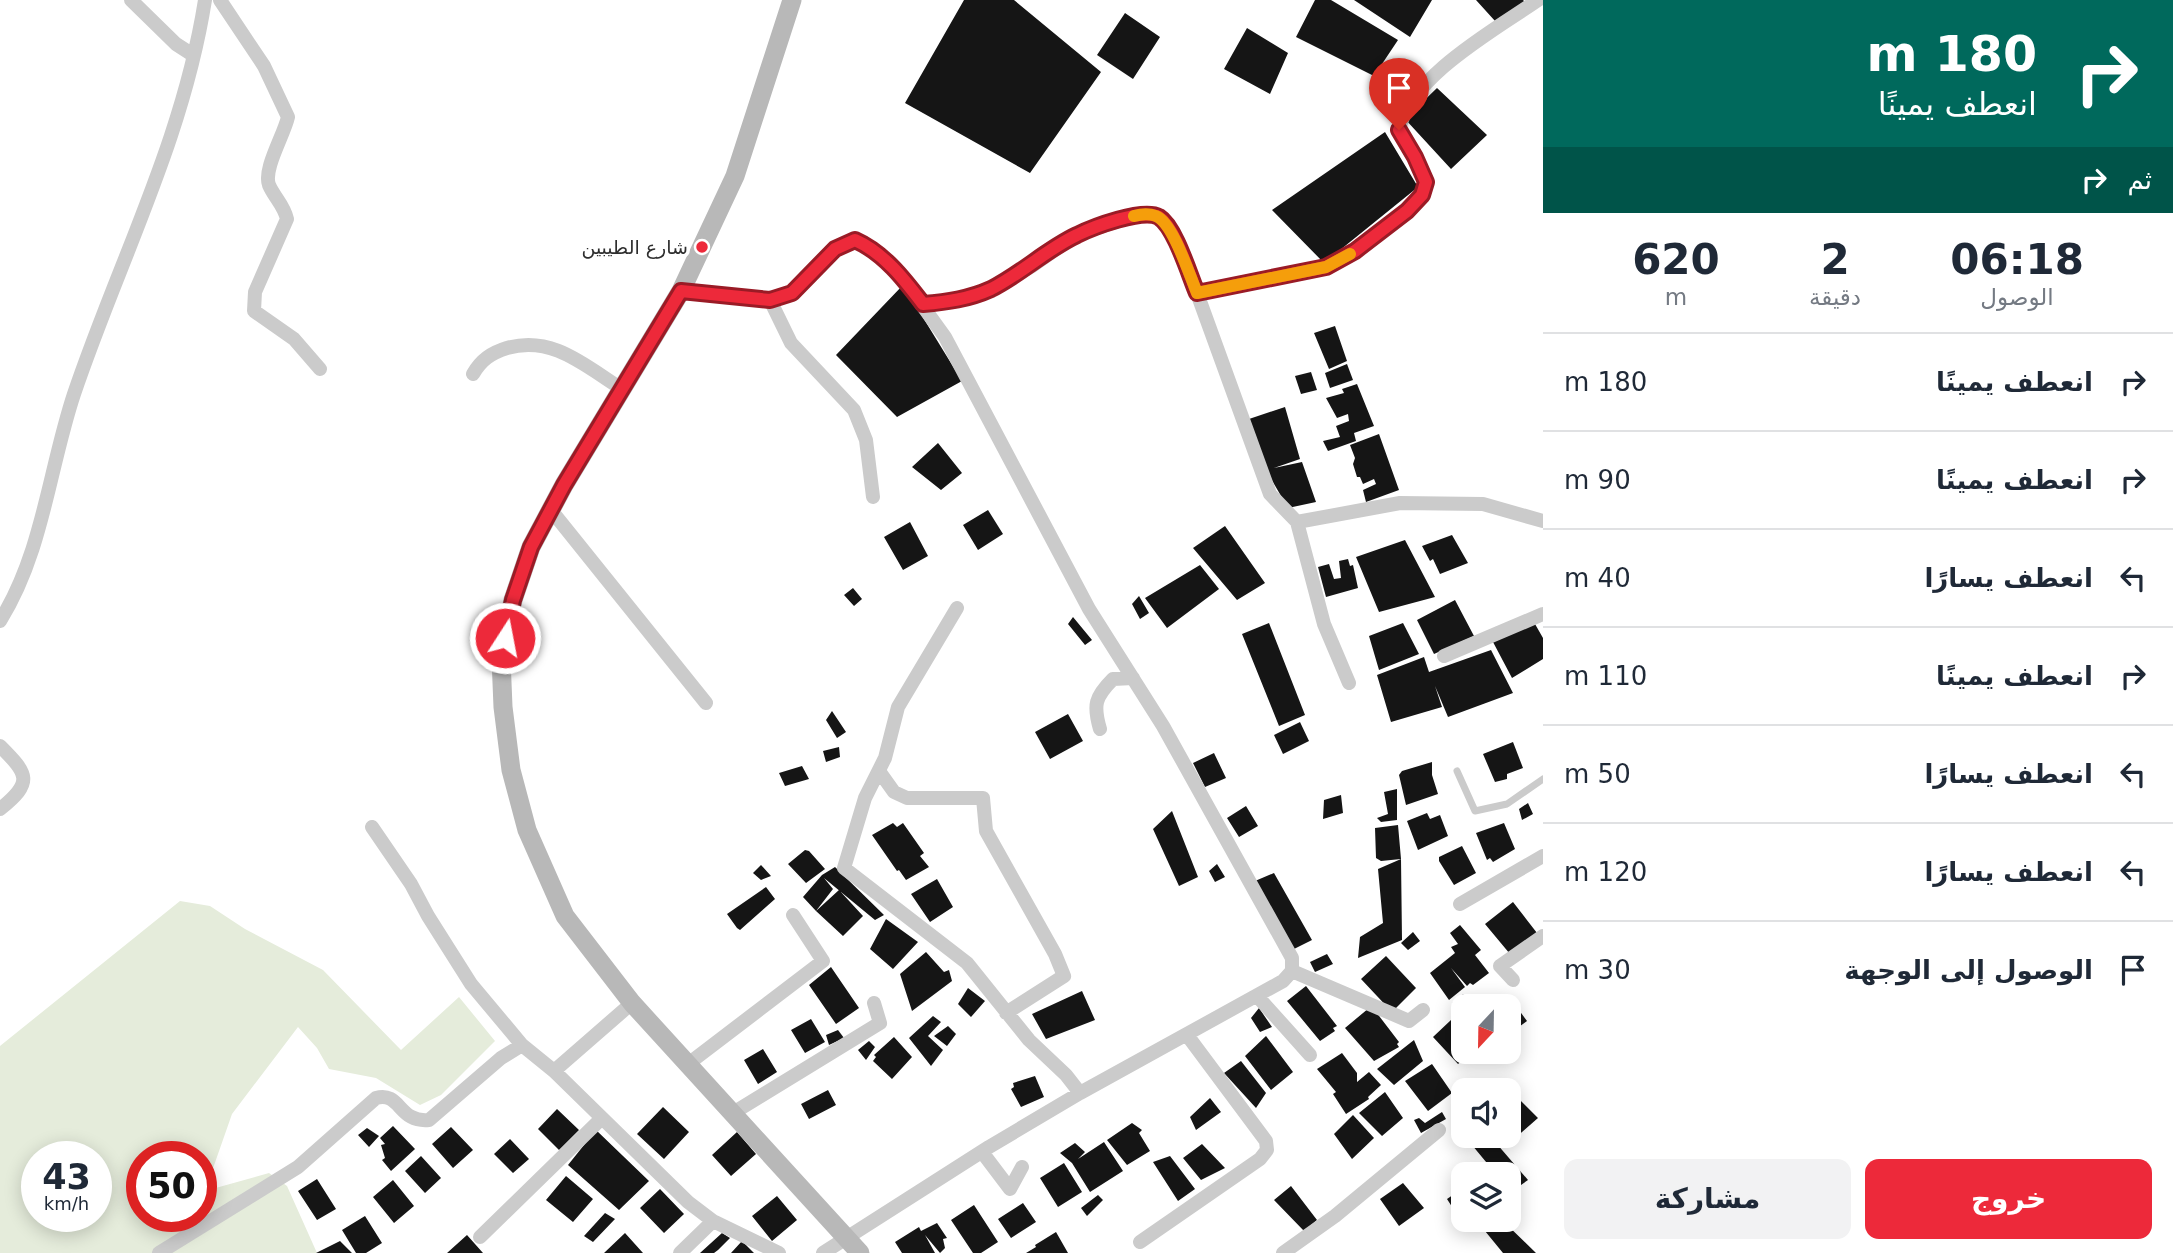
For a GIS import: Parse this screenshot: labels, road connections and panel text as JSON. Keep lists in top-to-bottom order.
{
  "places": ["شارع الطيبين"],
  "north": "bottom",
  "page": {
    "turn": ["180 m", "انعطف يمينًا"],
    "then": "ثم",
    "eta": [
      "06:18",
      "الوصول",
      "2",
      "دقيقة",
      "620",
      "m"
    ],
    "list": [
      {
        "name": "انعطف يمينًا",
        "value": "180 m"
      },
      {
        "name": "انعطف يمينًا",
        "value": "90 m"
      },
      {
        "name": "انعطف يسارًا",
        "value": "40 m"
      },
      {
        "name": "انعطف يمينًا",
        "value": "110 m"
      },
      {
        "name": "انعطف يسارًا",
        "value": "50 m"
      },
      {
        "name": "انعطف يسارًا",
        "value": "120 m"
      },
      {
        "name": "الوصول إلى الوجهة",
        "value": "30 m"
      }
    ],
    "speed": "43 km/h",
    "limit": "50",
    "buttons": ["خروج", "مشاركة"]
  }
}
